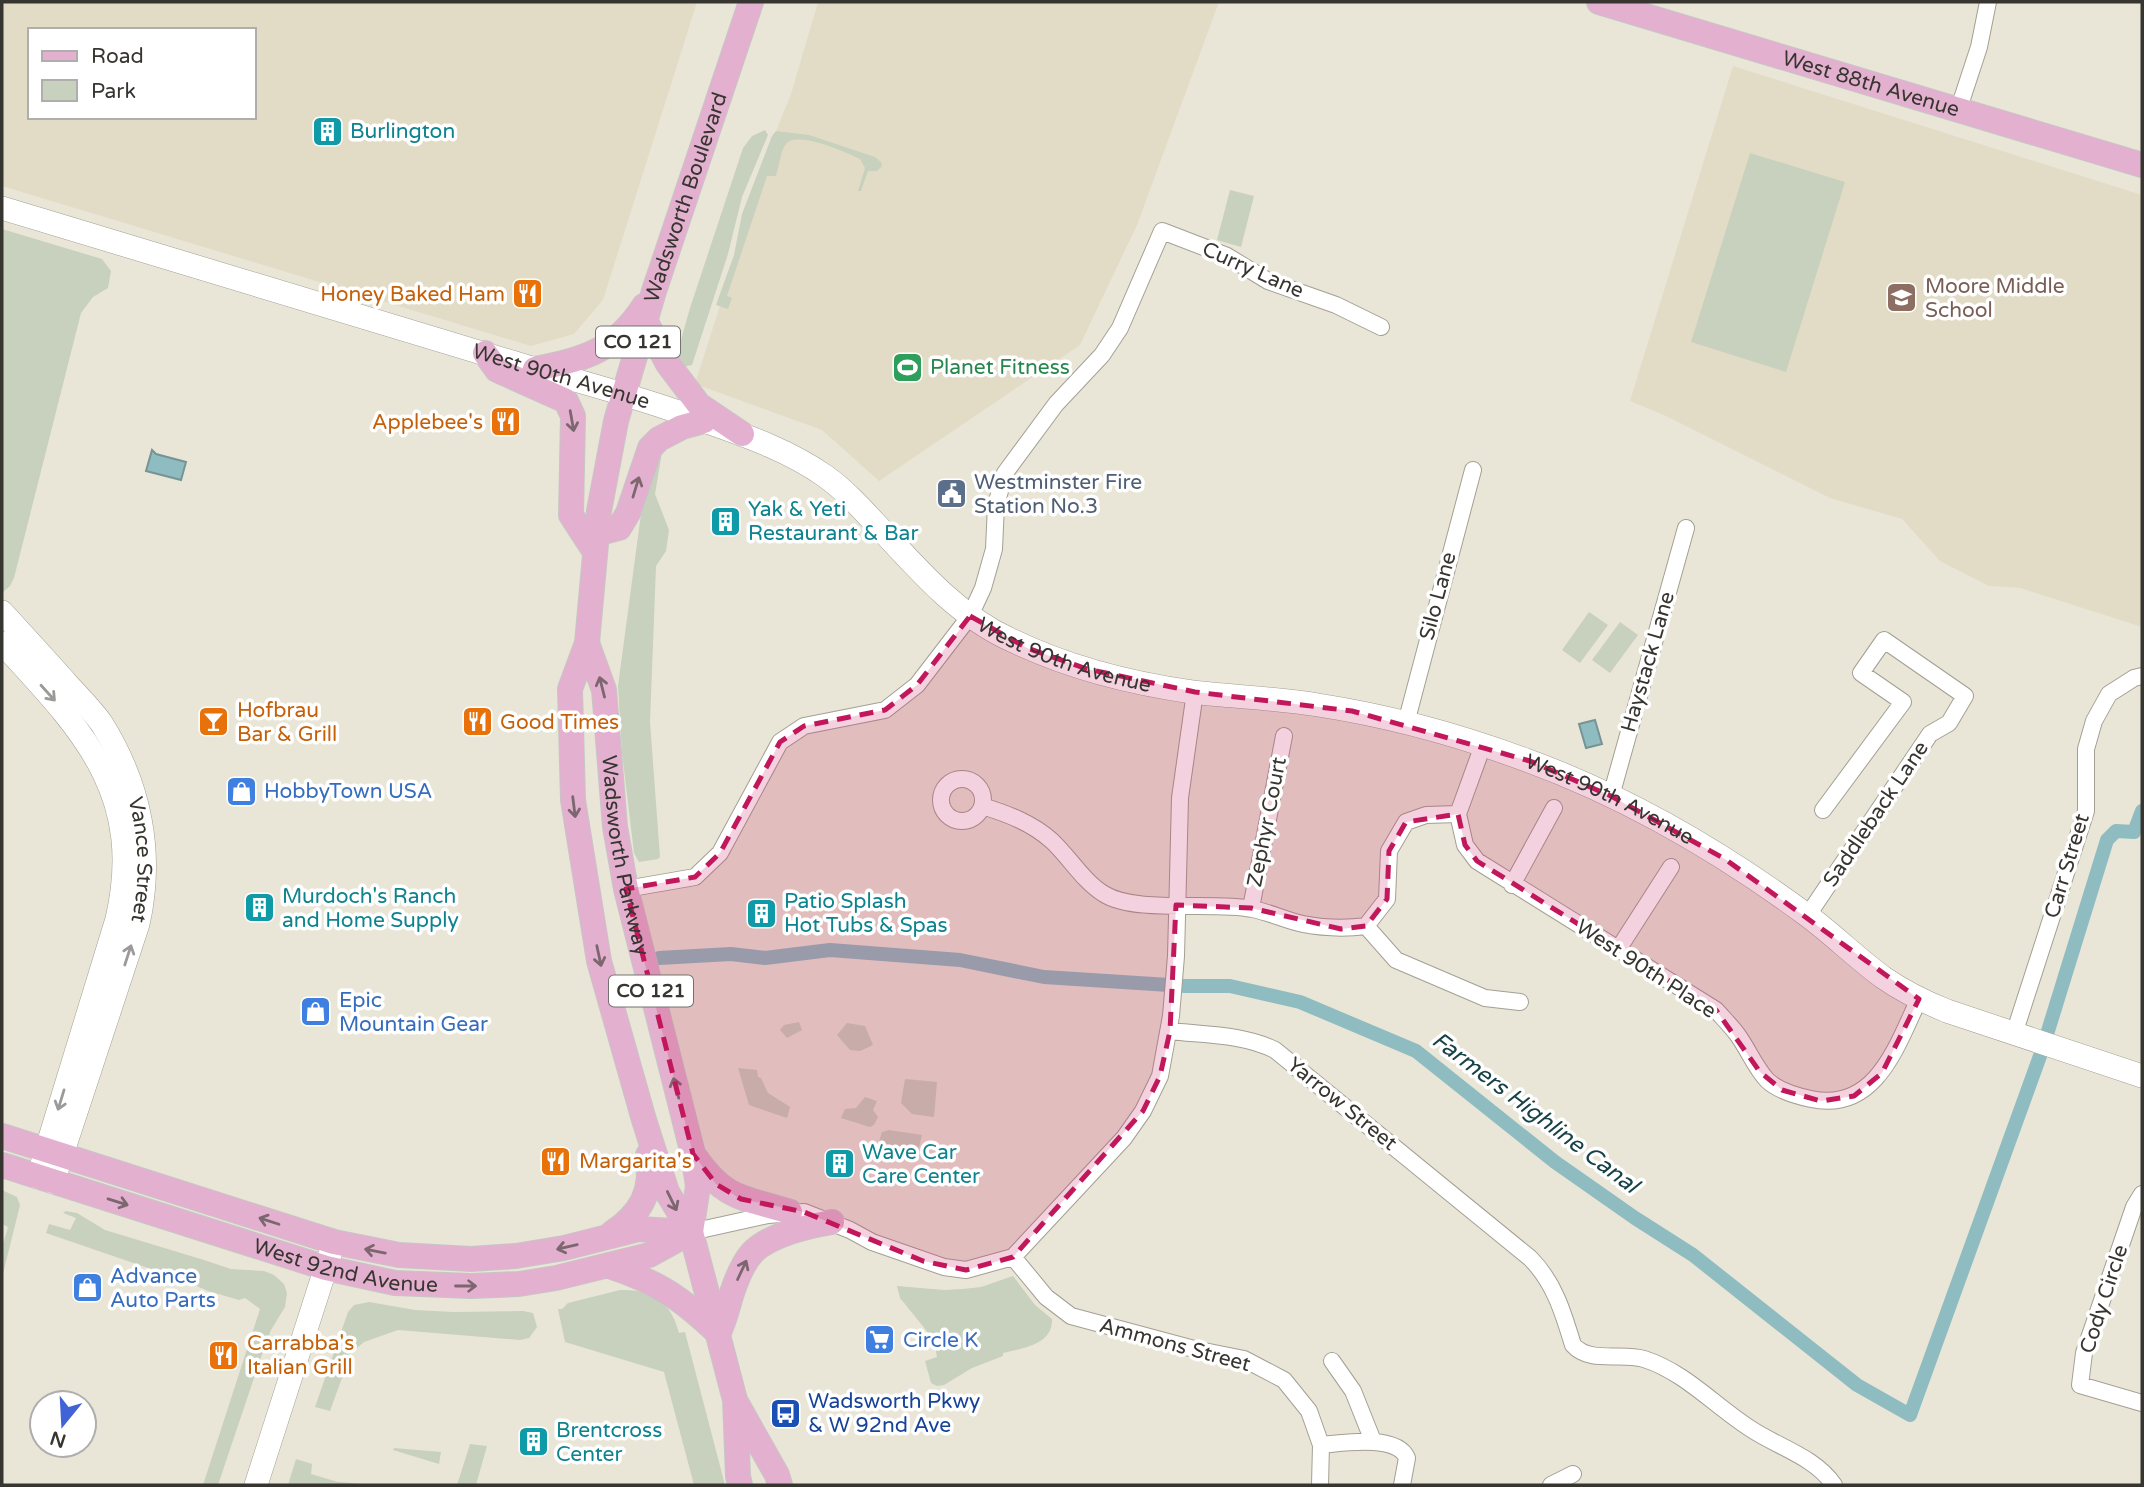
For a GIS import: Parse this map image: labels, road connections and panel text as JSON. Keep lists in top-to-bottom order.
{
  "streets": {
    "main road": [
      "West 88th Avenue",
      "Wadsworth Boulevard",
      "CO 121",
      "Wadsworth Parkway",
      "West 92nd Avenue"
    ],
    "street": [
      "Curry Lane",
      "West 90th Avenue",
      "Silo Lane",
      "Haystack Lane",
      "Saddleback Lane",
      "Zephyr Court",
      "Vance Street",
      "Carr Street",
      "West 90th Place",
      "Yarrow Street",
      "Cody Circle",
      "Ammons Street"
    ]
  },
  "crossings": [
    ["Wadsworth Boulevard", "West 90th Avenue"],
    ["Wadsworth Boulevard", "Wadsworth Parkway"],
    ["Curry Lane", "West 90th Avenue"],
    ["West 90th Avenue", "Silo Lane"],
    ["West 90th Avenue", "Haystack Lane"],
    ["West 90th Avenue", "Saddleback Lane"],
    ["West 90th Avenue", "Wadsworth Parkway"],
    ["West 90th Avenue", "Carr Street"],
    ["West 90th Avenue", "West 90th Place"],
    ["Wadsworth Parkway", "West 92nd Avenue"],
    ["Vance Street", "West 92nd Avenue"],
    ["West 92nd Avenue", "Ammons Street"]
  ],
  "water": ["Farmers Highline Canal"],
  "places": {
    "building": [
      "Burlington",
      "Yak & Yeti Restaurant & Bar",
      "Murdoch's Ranch and Home Supply",
      "Patio Splash Hot Tubs & Spas",
      "Wave Car Care Center",
      "Brentcross Center"
    ],
    "restaurant": [
      "Honey Baked Ham",
      "Applebee's",
      "Good Times",
      "Margarita's",
      "Carrabba's Italian Grill"
    ],
    "school or university": ["Moore Middle School"],
    "sports": ["Planet Fitness"],
    "public building": ["Westminster Fire Station No.3"],
    "bar": ["Hofbrau Bar & Grill"],
    "shop": ["HobbyTown USA", "Epic Mountain Gear", "Advance Auto Parts"],
    "supermarket": ["Circle K"],
    "bus stop": ["Wadsworth Pkwy & W 92nd Ave"]
  },
  "legend": ["Road", "Park"],
  "north": "bottom"
}
